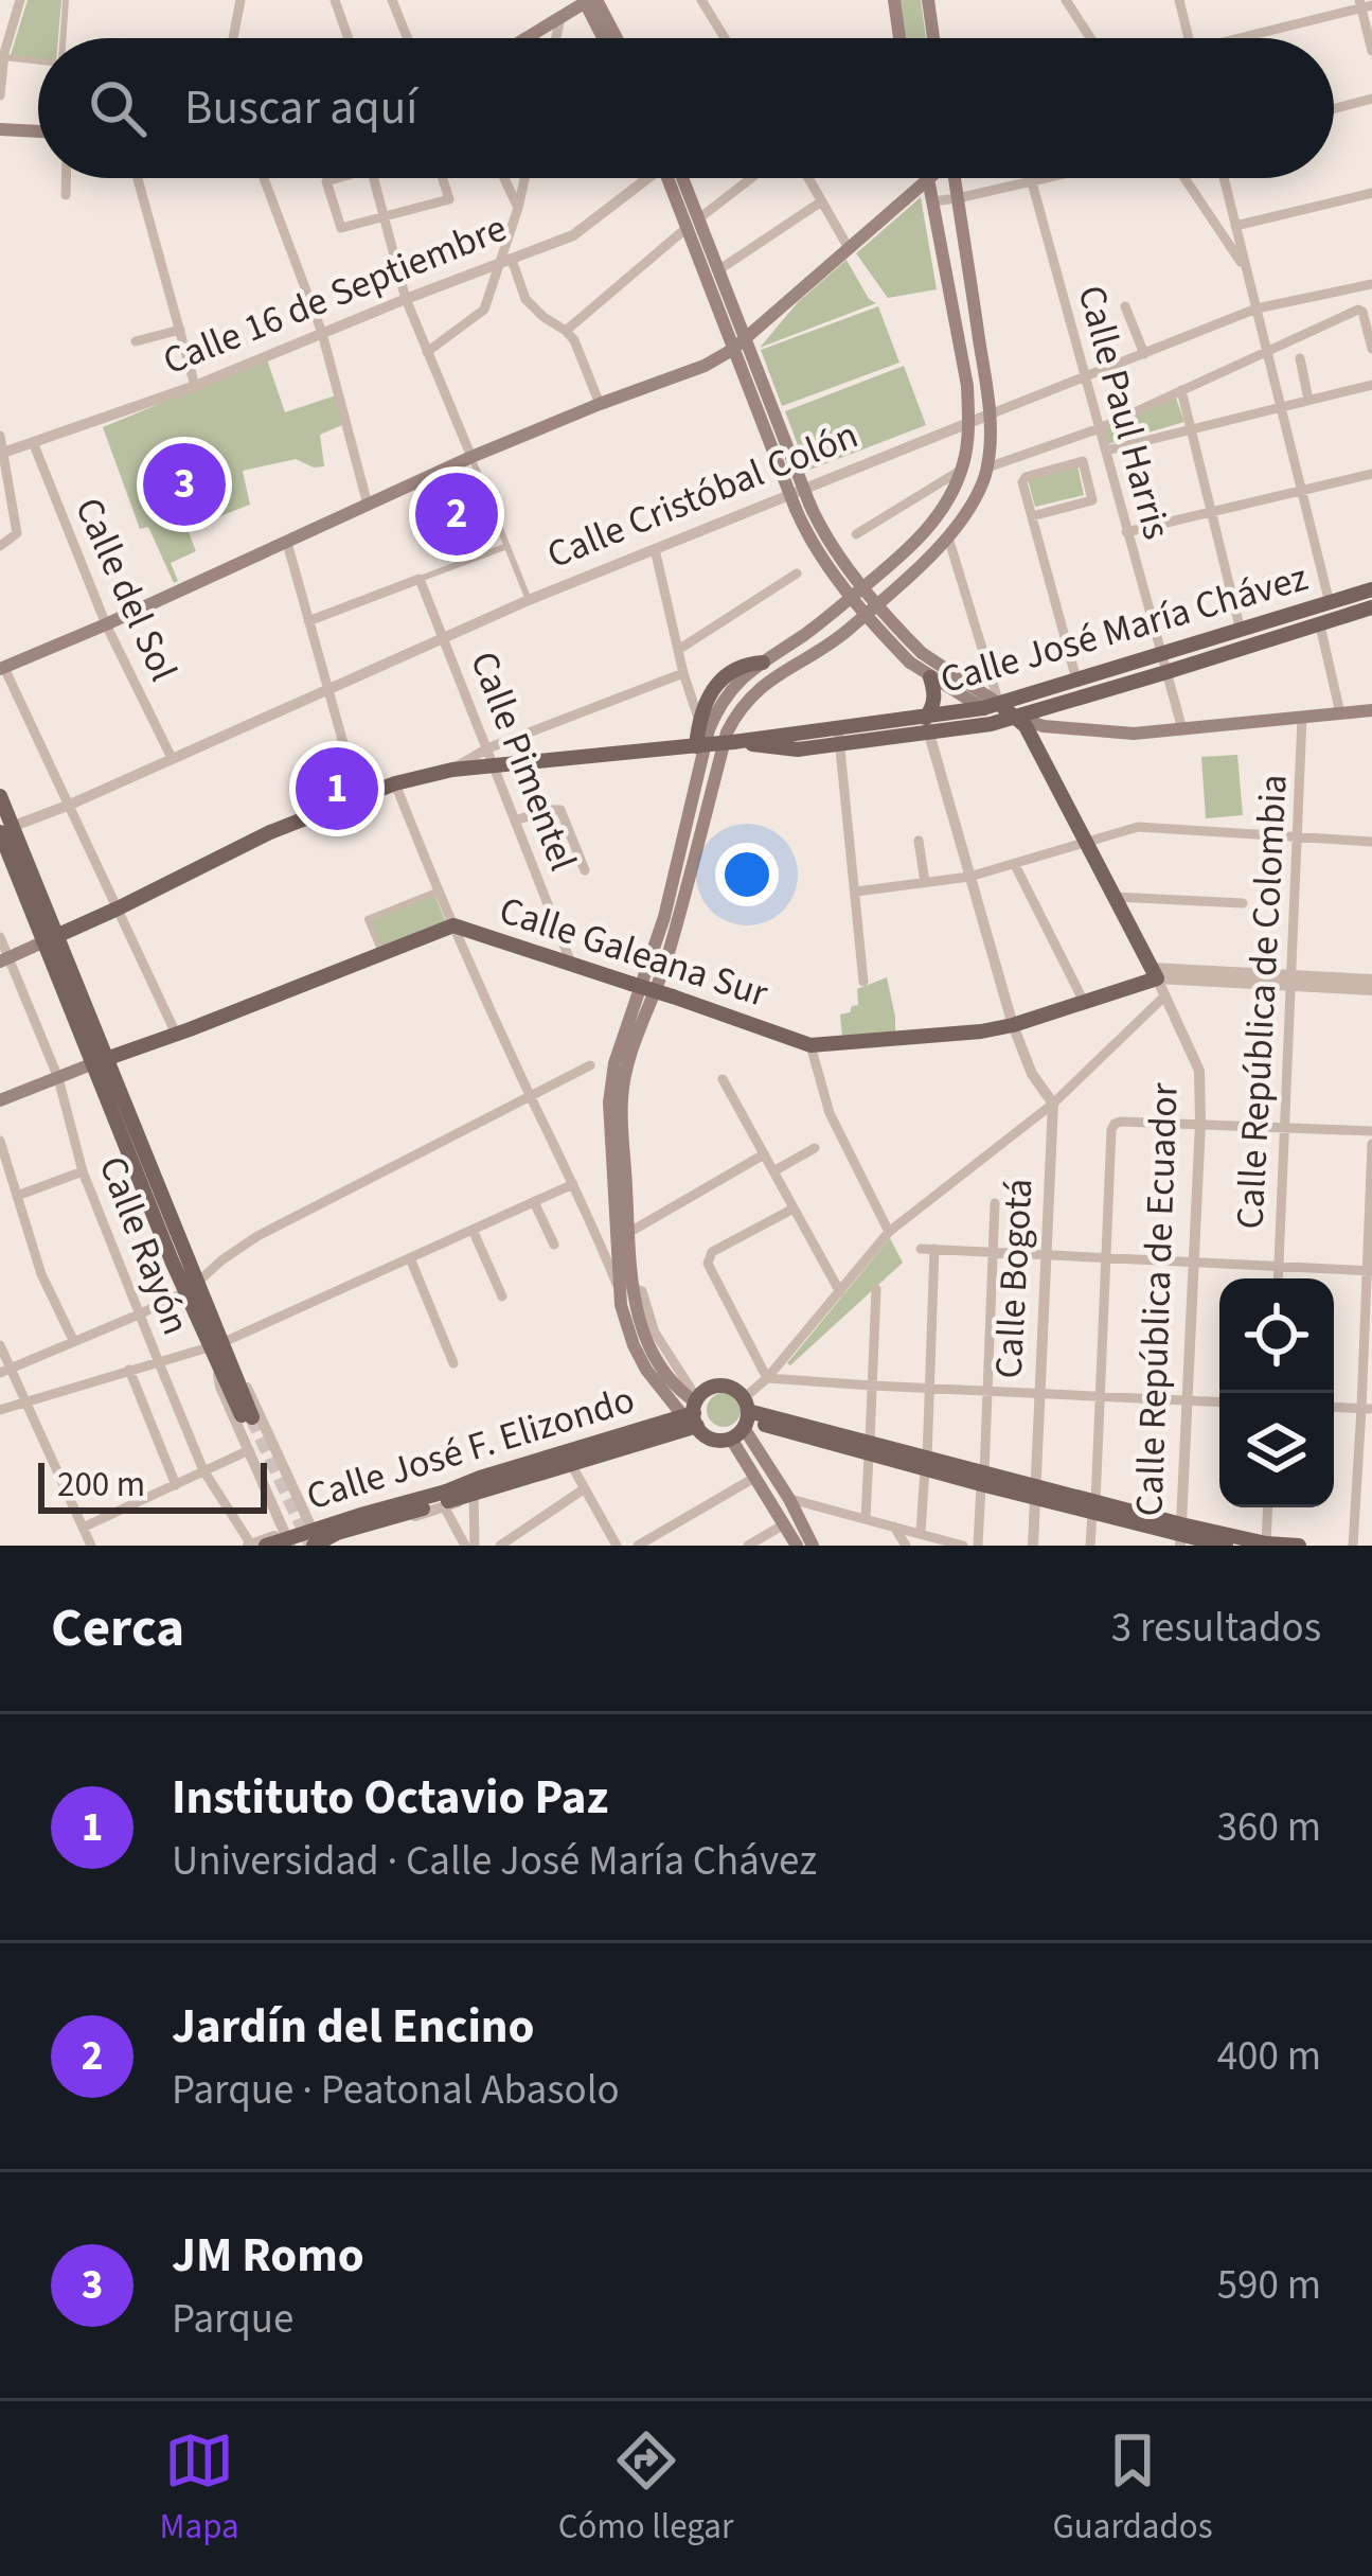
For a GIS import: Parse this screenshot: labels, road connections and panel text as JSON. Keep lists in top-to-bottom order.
{
  "streets": {
    "main road": [
      "Calle José María Chávez",
      "Calle Galeana Sur",
      "Calle República de Ecuador",
      "Calle José F. Elizondo"
    ],
    "street": [
      "Calle 16 de Septiembre",
      "Calle Paul Harris",
      "Calle Cristóbal Colón",
      "Calle del Sol",
      "Calle Pimentel",
      "Calle República de Colombia",
      "Calle Rayón",
      "Calle Bogotá"
    ]
  },
  "crossings": [
    ["Calle 16 de Septiembre", "Calle del Sol"],
    ["Calle Paul Harris", "Calle Cristóbal Colón"],
    ["Calle Paul Harris", "Calle José María Chávez"],
    ["Calle Cristóbal Colón", "Calle del Sol"],
    ["Calle Cristóbal Colón", "Calle Pimentel"],
    ["Calle José María Chávez", "Calle Pimentel"],
    ["Calle José María Chávez", "Calle República de Ecuador"],
    ["Calle Pimentel", "Calle Galeana Sur"],
    ["Calle Galeana Sur", "Calle República de Ecuador"]
  ],
  "scale_bar": "200 m",
  "page": {
    "search": "Buscar aquí",
    "pins": ["3", "2", "1"],
    "scale": "200 m",
    "heading": ["Cerca", "3 resultados"],
    "list": [
      {
        "mark": "1",
        "name": "Instituto Octavio Paz",
        "note": "Universidad · Calle José María Chávez",
        "value": "360 m"
      },
      {
        "mark": "2",
        "name": "Jardín del Encino",
        "note": "Parque · Peatonal Abasolo",
        "value": "400 m"
      },
      {
        "mark": "3",
        "name": "JM Romo",
        "note": "Parque",
        "value": "590 m"
      }
    ],
    "nav": ["Mapa", "Cómo llegar", "Guardados"]
  }
}
